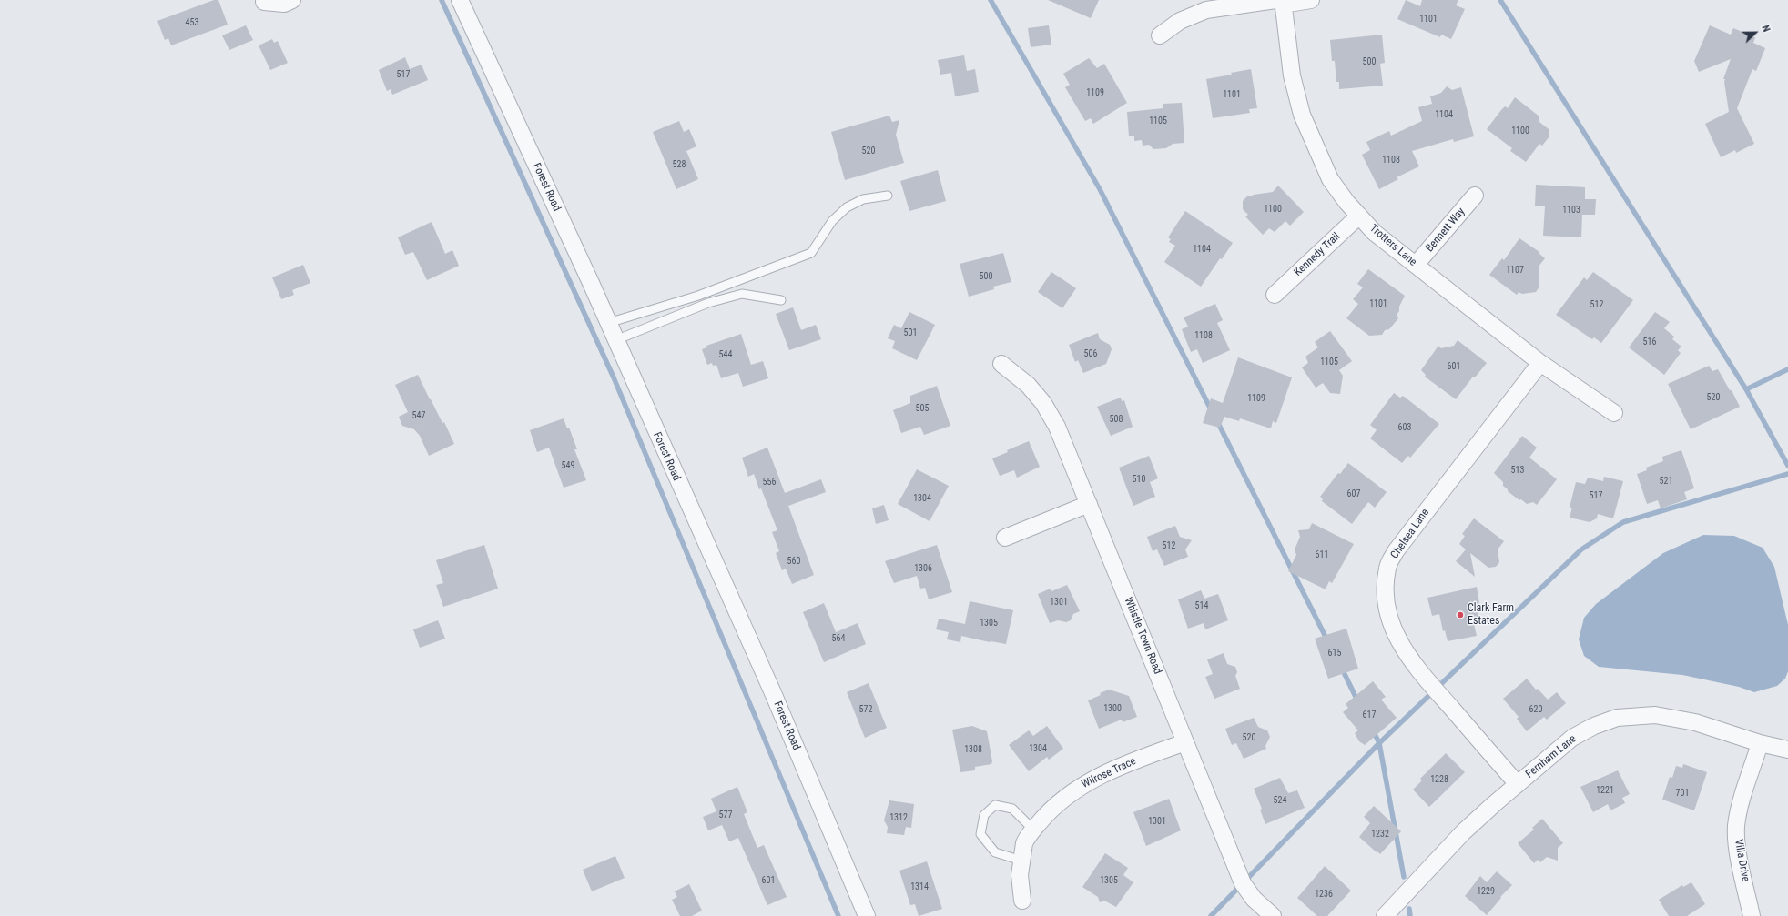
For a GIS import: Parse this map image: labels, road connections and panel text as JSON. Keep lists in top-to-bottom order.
{
  "streets": {
    "street": [
      "Forest Road",
      "Bennett Way",
      "Trotters Lane",
      "Kennedy Trail",
      "Chelsea Lane",
      "Whistle Town Road",
      "Fernham Lane",
      "Wilrose Trace",
      "Villa Drive"
    ]
  },
  "crossings": [
    ["Bennett Way", "Trotters Lane"],
    ["Trotters Lane", "Kennedy Trail"],
    ["Trotters Lane", "Chelsea Lane"],
    ["Chelsea Lane", "Fernham Lane"],
    ["Whistle Town Road", "Wilrose Trace"],
    ["Fernham Lane", "Villa Drive"]
  ],
  "places": ["Clark Farm Estates"],
  "house_numbers": [
    "1101",
    "453",
    "500",
    "517",
    "1109",
    "1101",
    "1104",
    "1105",
    "1100",
    "520",
    "1108",
    "528",
    "1100",
    "1103",
    "1104",
    "1107",
    "500",
    "1101",
    "512",
    "501",
    "1108",
    "516",
    "506",
    "544",
    "1105",
    "601",
    "520",
    "1109",
    "505",
    "547",
    "508",
    "603",
    "549",
    "513",
    "510",
    "521",
    "556",
    "607",
    "517",
    "1304",
    "512",
    "611",
    "560",
    "1306",
    "1301",
    "514",
    "1305",
    "564",
    "615",
    "1300",
    "572",
    "620",
    "617",
    "520",
    "1304",
    "1308",
    "1228",
    "1221",
    "701",
    "524",
    "577",
    "1312",
    "1301",
    "1232",
    "601",
    "1305",
    "1314",
    "1229",
    "1236"
  ],
  "north": "right"
}
